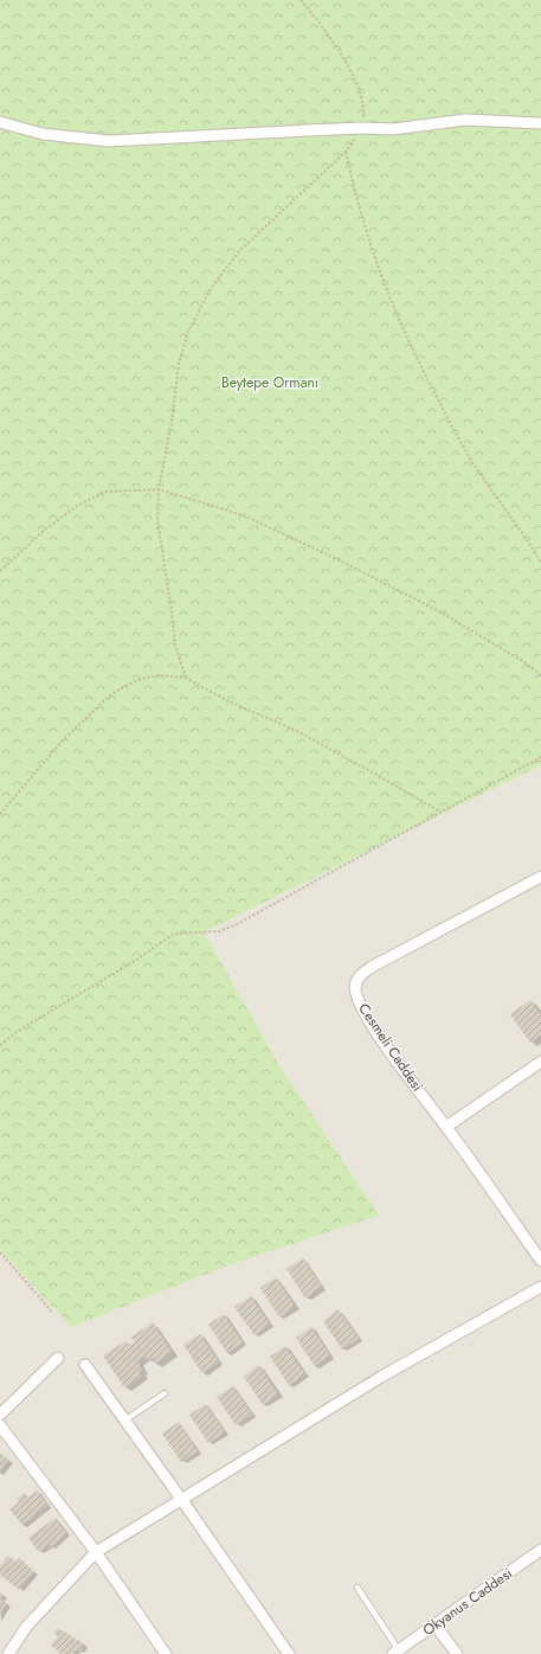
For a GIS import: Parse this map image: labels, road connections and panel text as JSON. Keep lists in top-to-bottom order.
{
  "streets": {
    "street": ["Cesmeli Caddesi", "Okyanus Caddesi"]
  },
  "parks": ["Beytepe Ormanı"]
}
